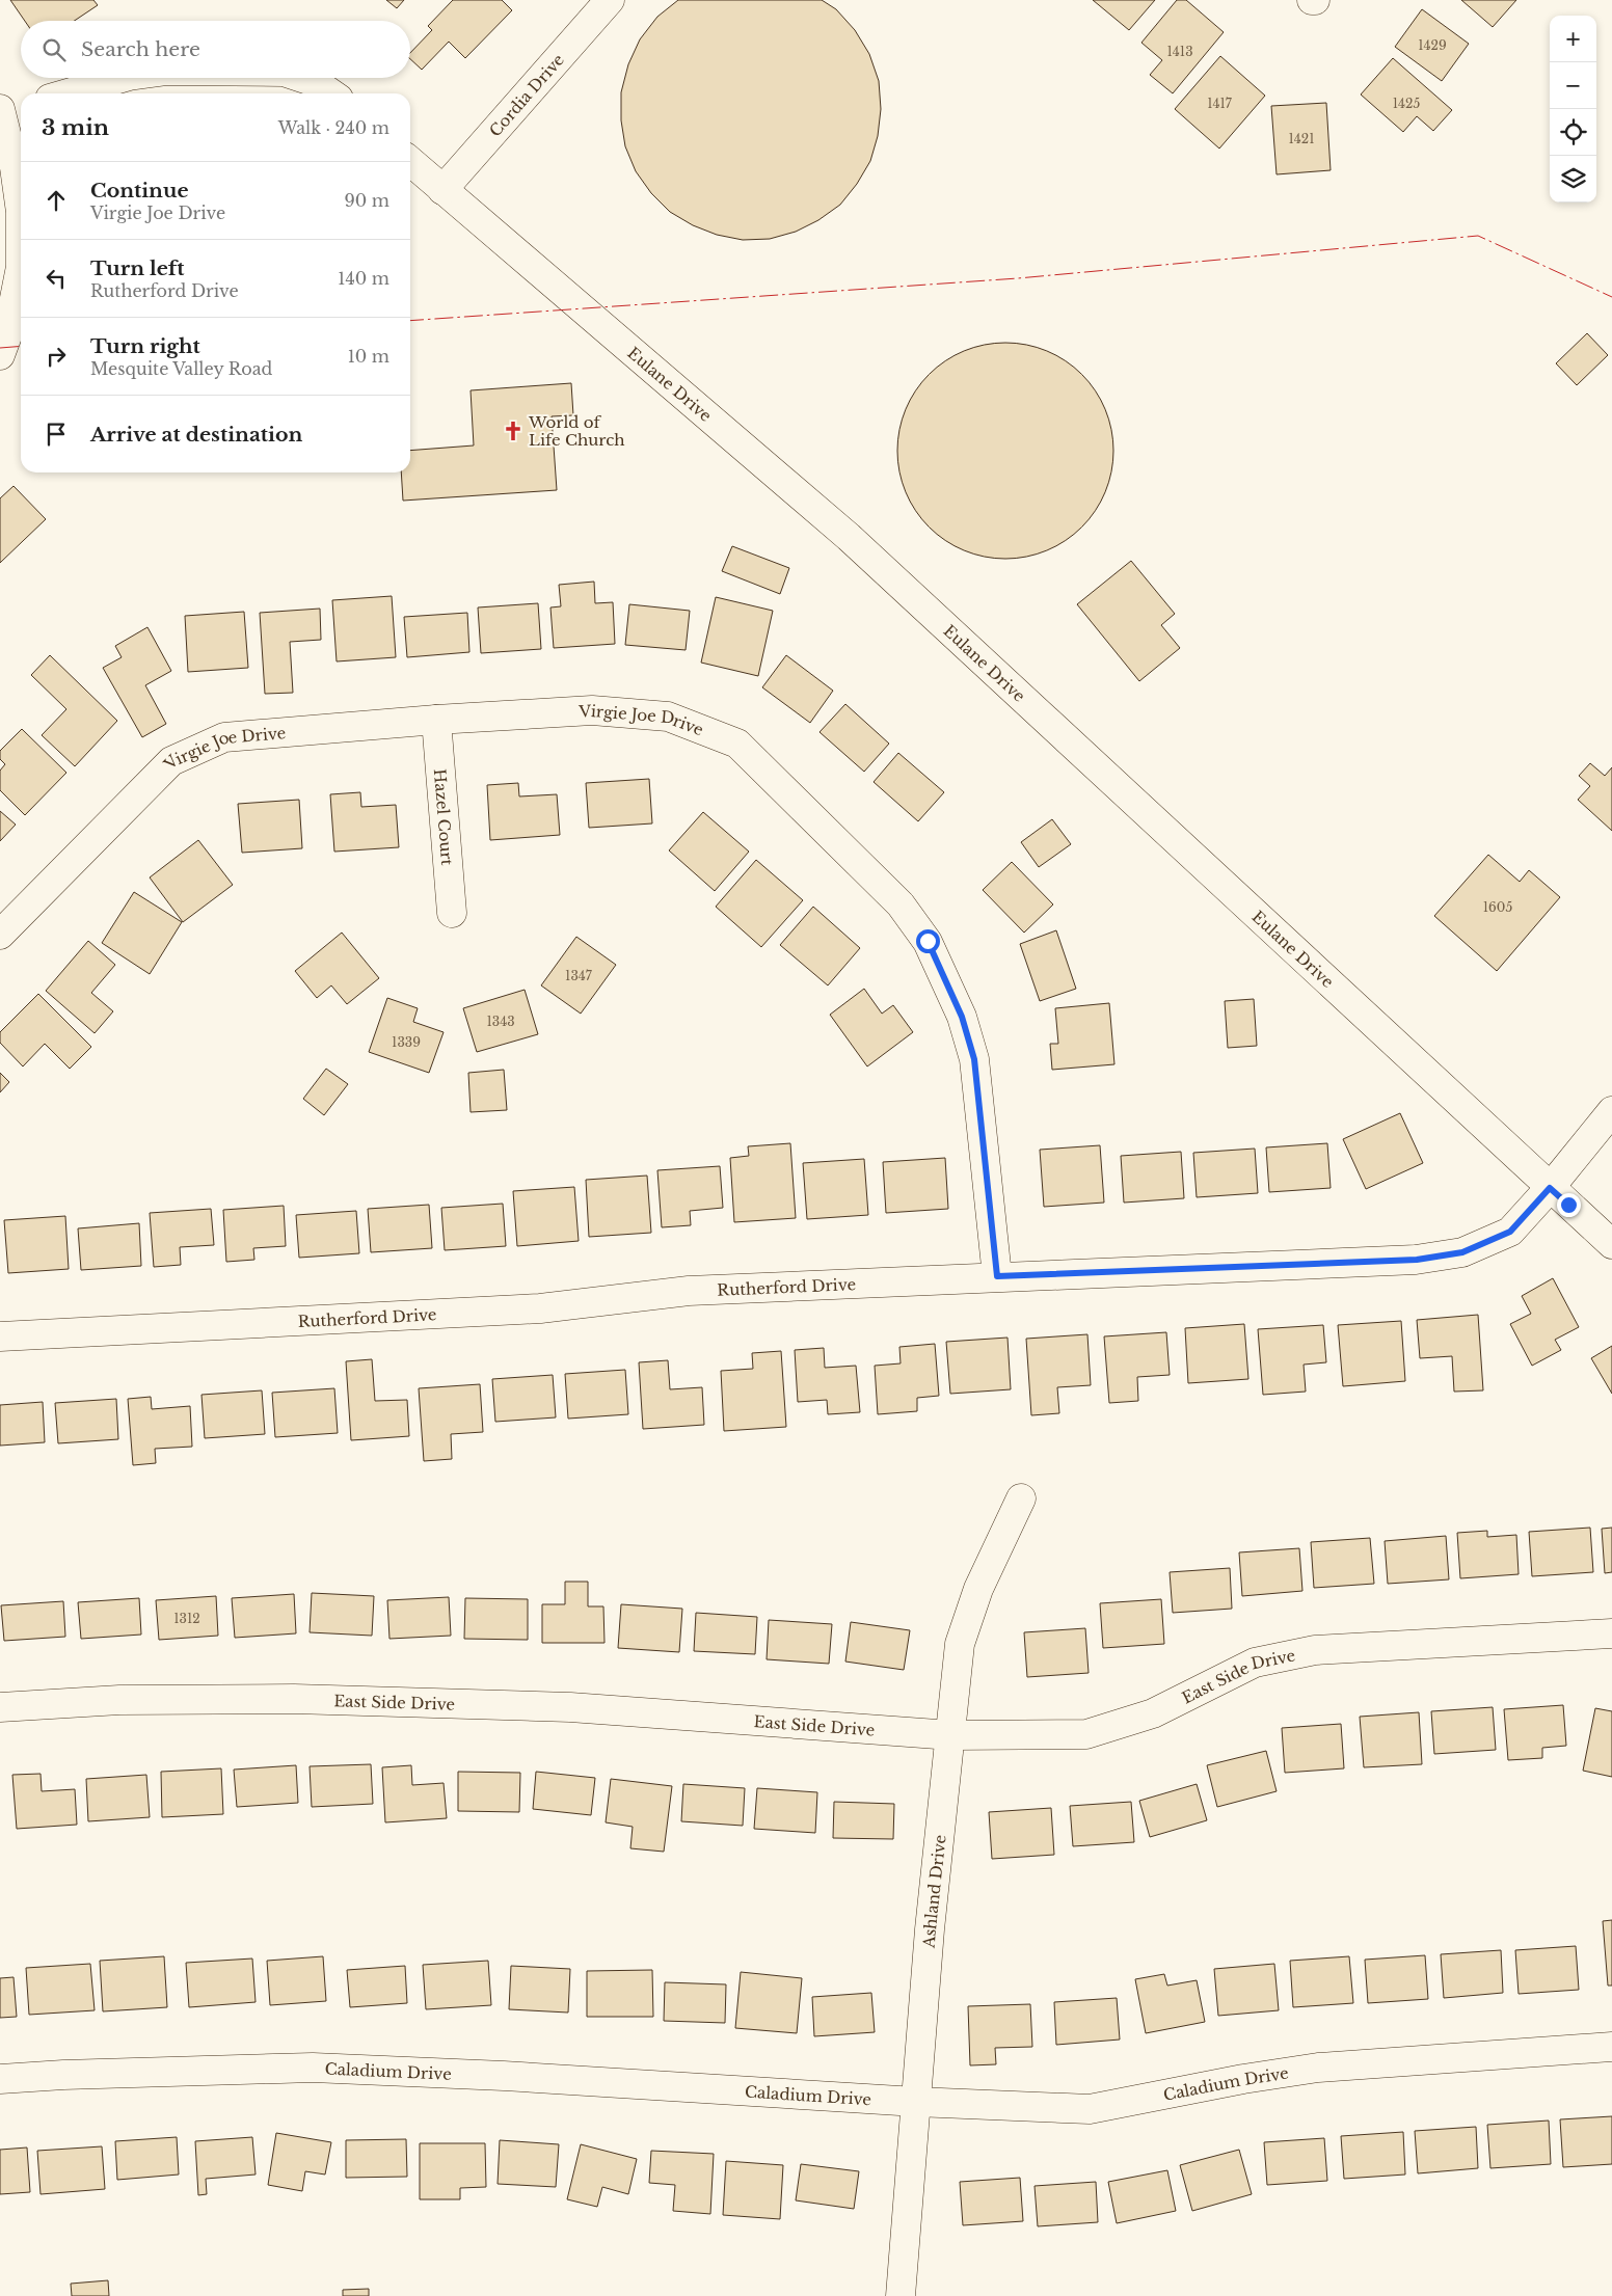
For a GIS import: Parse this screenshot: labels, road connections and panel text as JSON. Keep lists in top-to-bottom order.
{
  "streets": {
    "street": [
      "Cordia Drive",
      "Eulane Drive",
      "Virgie Joe Drive",
      "Hazel Court",
      "Rutherford Drive",
      "East Side Drive",
      "Ashland Drive",
      "Caladium Drive"
    ]
  },
  "crossings": [
    ["Cordia Drive", "Eulane Drive"],
    ["Eulane Drive", "Rutherford Drive"],
    ["Virgie Joe Drive", "Hazel Court"],
    ["Virgie Joe Drive", "Rutherford Drive"],
    ["East Side Drive", "Ashland Drive"],
    ["Ashland Drive", "Caladium Drive"]
  ],
  "places": {
    "church": ["World of Life Church"]
  },
  "house_numbers": [
    "1429",
    "1413",
    "1417",
    "1425",
    "1421",
    "1605",
    "1347",
    "1343",
    "1339",
    "1312"
  ],
  "page": {
    "map_buttons": ["+", "−"],
    "search": "Search here",
    "heading": ["3 min", "Walk · 240 m"],
    "list": [
      ["Continue", "Virgie Joe Drive", "90 m"],
      ["Turn left", "Rutherford Drive", "140 m"],
      ["Turn right", "Mesquite Valley Road", "10 m"],
      "Arrive at destination"
    ]
  }
}
